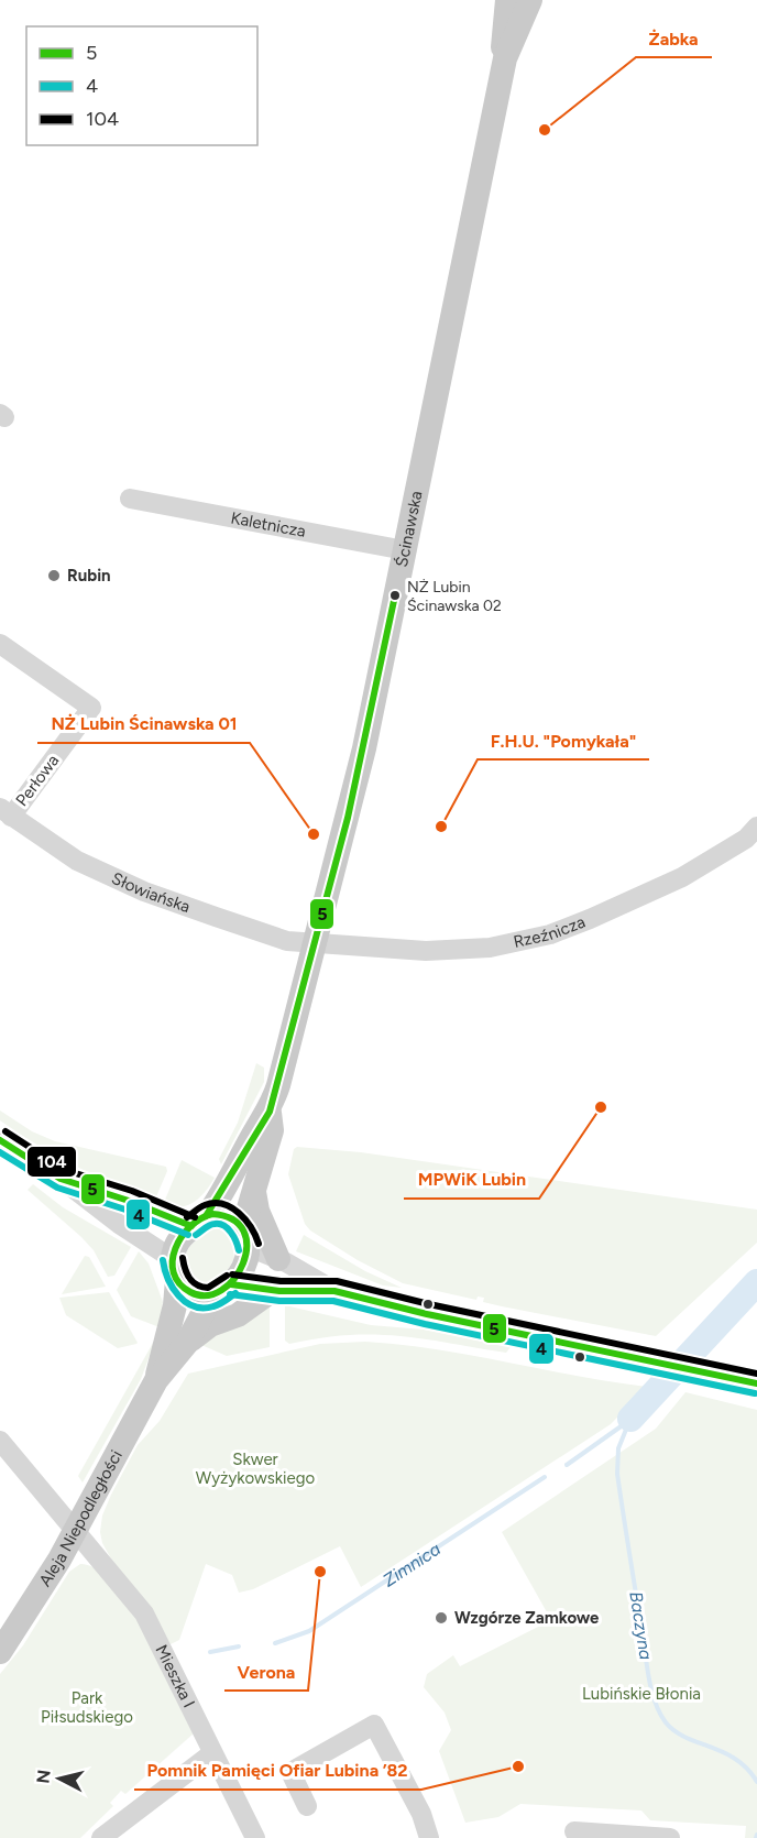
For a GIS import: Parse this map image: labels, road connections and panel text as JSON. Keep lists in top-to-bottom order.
{
  "streets": {
    "main road": ["Ścinawska", "Aleja Niepodległości"],
    "street": [
      "Kaletnicza",
      "Perłowa",
      "Słowiańska",
      "Rzeźnicza",
      "Mieszka I"
    ]
  },
  "crossings": [
    ["Kaletnicza", "Ścinawska"],
    ["Ścinawska", "Słowiańska"],
    ["Ścinawska", "Rzeźnicza"],
    ["Ścinawska", "Aleja Niepodległości"],
    ["Perłowa", "Słowiańska"],
    ["Słowiańska", "Rzeźnicza"],
    ["Aleja Niepodległości", "Mieszka I"]
  ],
  "water": ["Zimnica", "Baczyna"],
  "parks": ["Skwer Wyżykowskiego", "Lubińskie Błonia", "Park Piłsudskiego"],
  "places": [
    "Żabka",
    "Rubin",
    "NŻ Lubin Ścinawska 02",
    "F.H.U. \"Pomykała\"",
    "NŻ Lubin Ścinawska 01",
    "MPWiK Lubin",
    "Verona",
    "Wzgórze Zamkowe",
    "Pomnik Pamięci Ofiar Lubina ’82"
  ],
  "lines": ["transit line 5", "transit line 104", "transit line 4"],
  "legend": ["5", "4", "104"],
  "north": "left"
}
